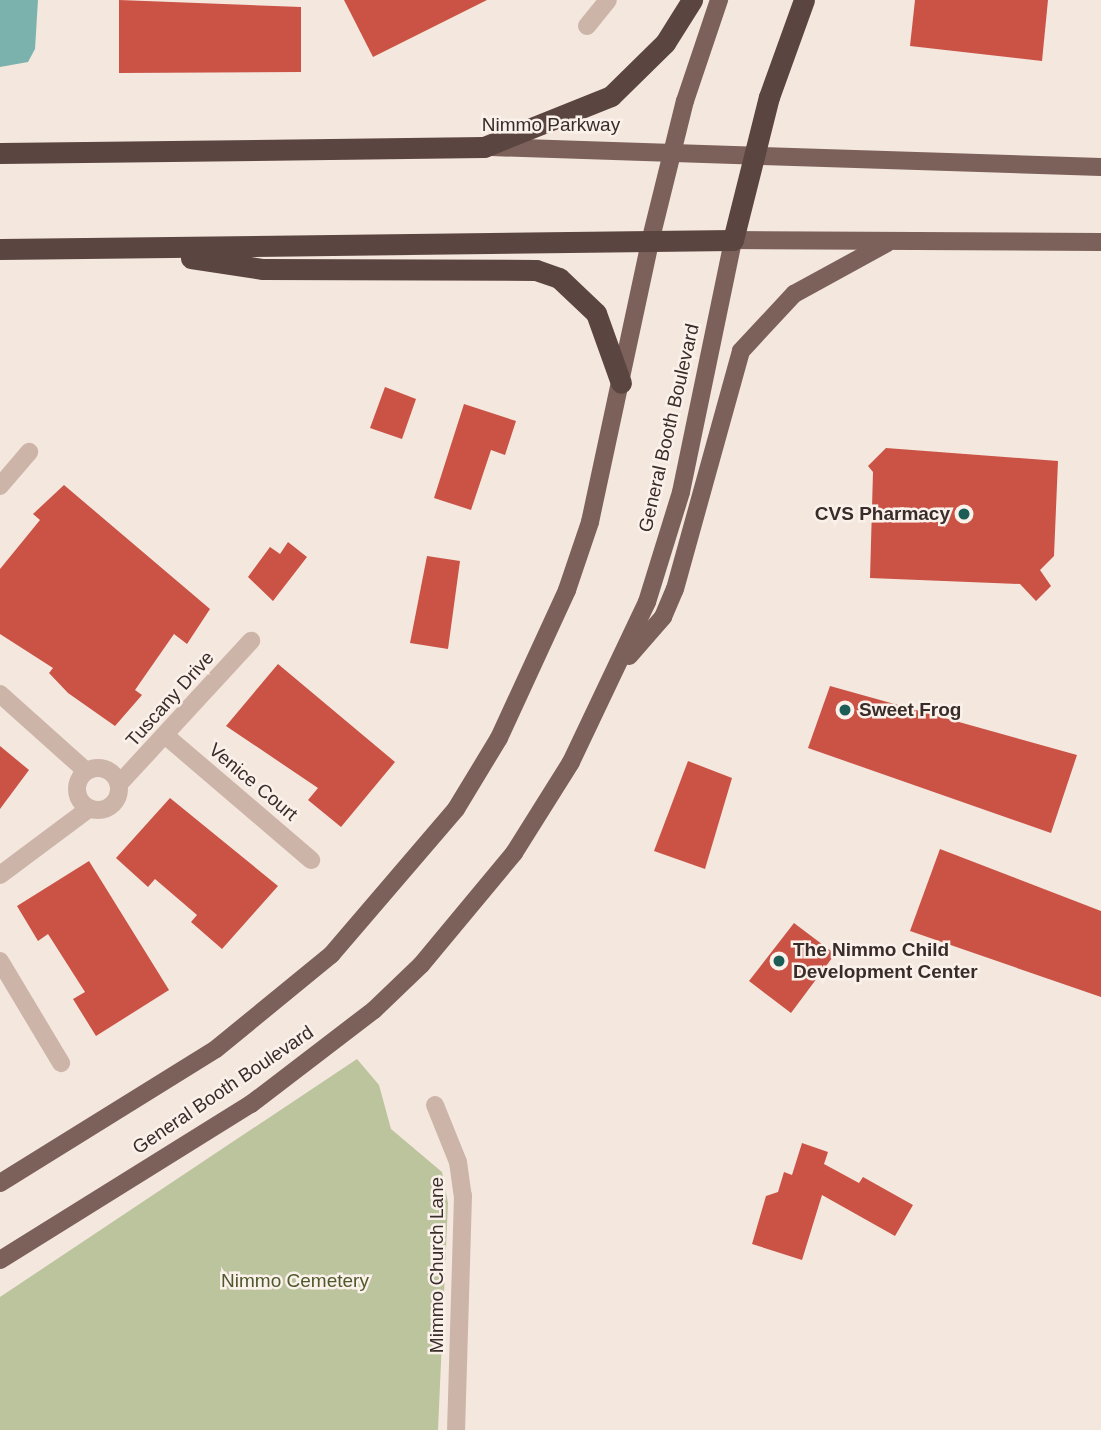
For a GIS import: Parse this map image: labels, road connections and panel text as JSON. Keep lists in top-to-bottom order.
{
  "streets": {
    "highway": ["Nimmo Parkway", "General Booth Boulevard"],
    "street": ["Tuscany Drive", "Venice Court", "Mimmo Church Lane"]
  },
  "crossings": [
    ["Nimmo Parkway", "General Booth Boulevard"],
    ["Tuscany Drive", "Venice Court"]
  ],
  "parks": ["Nimmo Cemetery"],
  "places": ["CVS Pharmacy", "Sweet Frog", "The Nimmo Child Development Center"]
}
